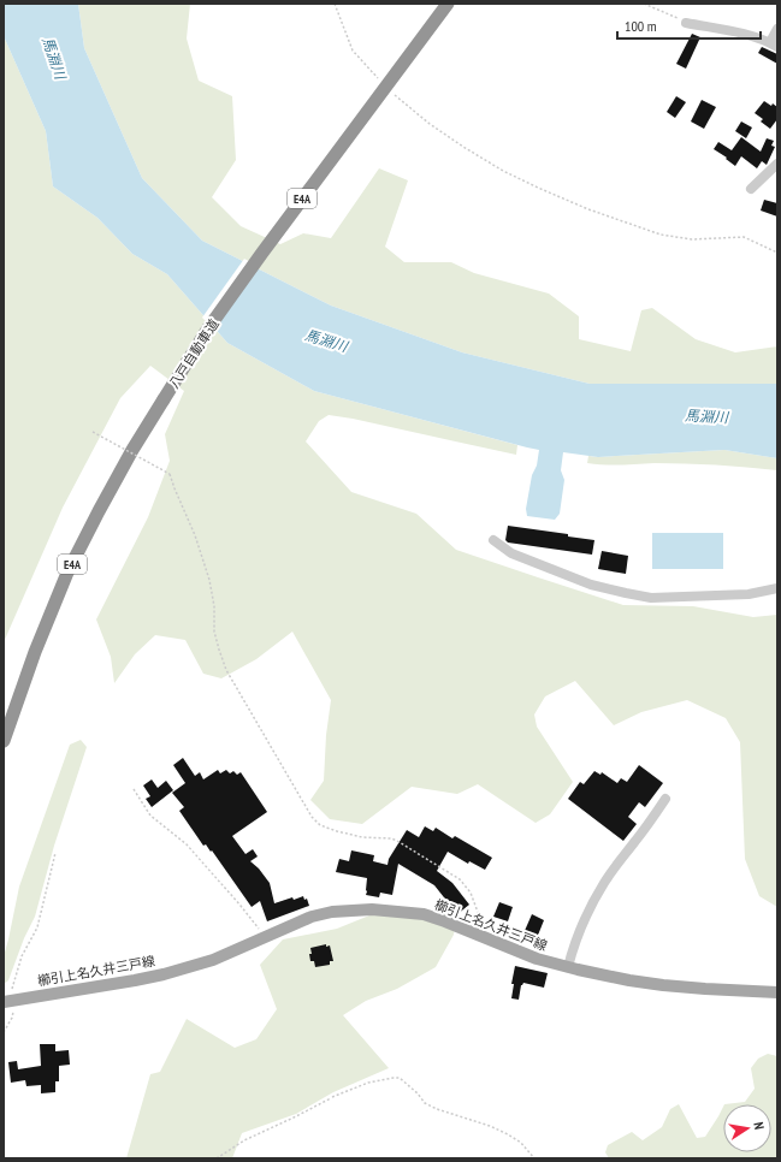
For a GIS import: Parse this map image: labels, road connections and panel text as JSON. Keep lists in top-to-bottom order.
{
  "streets": {
    "highway": ["E4A", "八戸自動車道"],
    "main road": ["櫛引上名久井三戸線"]
  },
  "water": ["馬淵川"],
  "scale_bar": "100 m",
  "north": "right"
}
